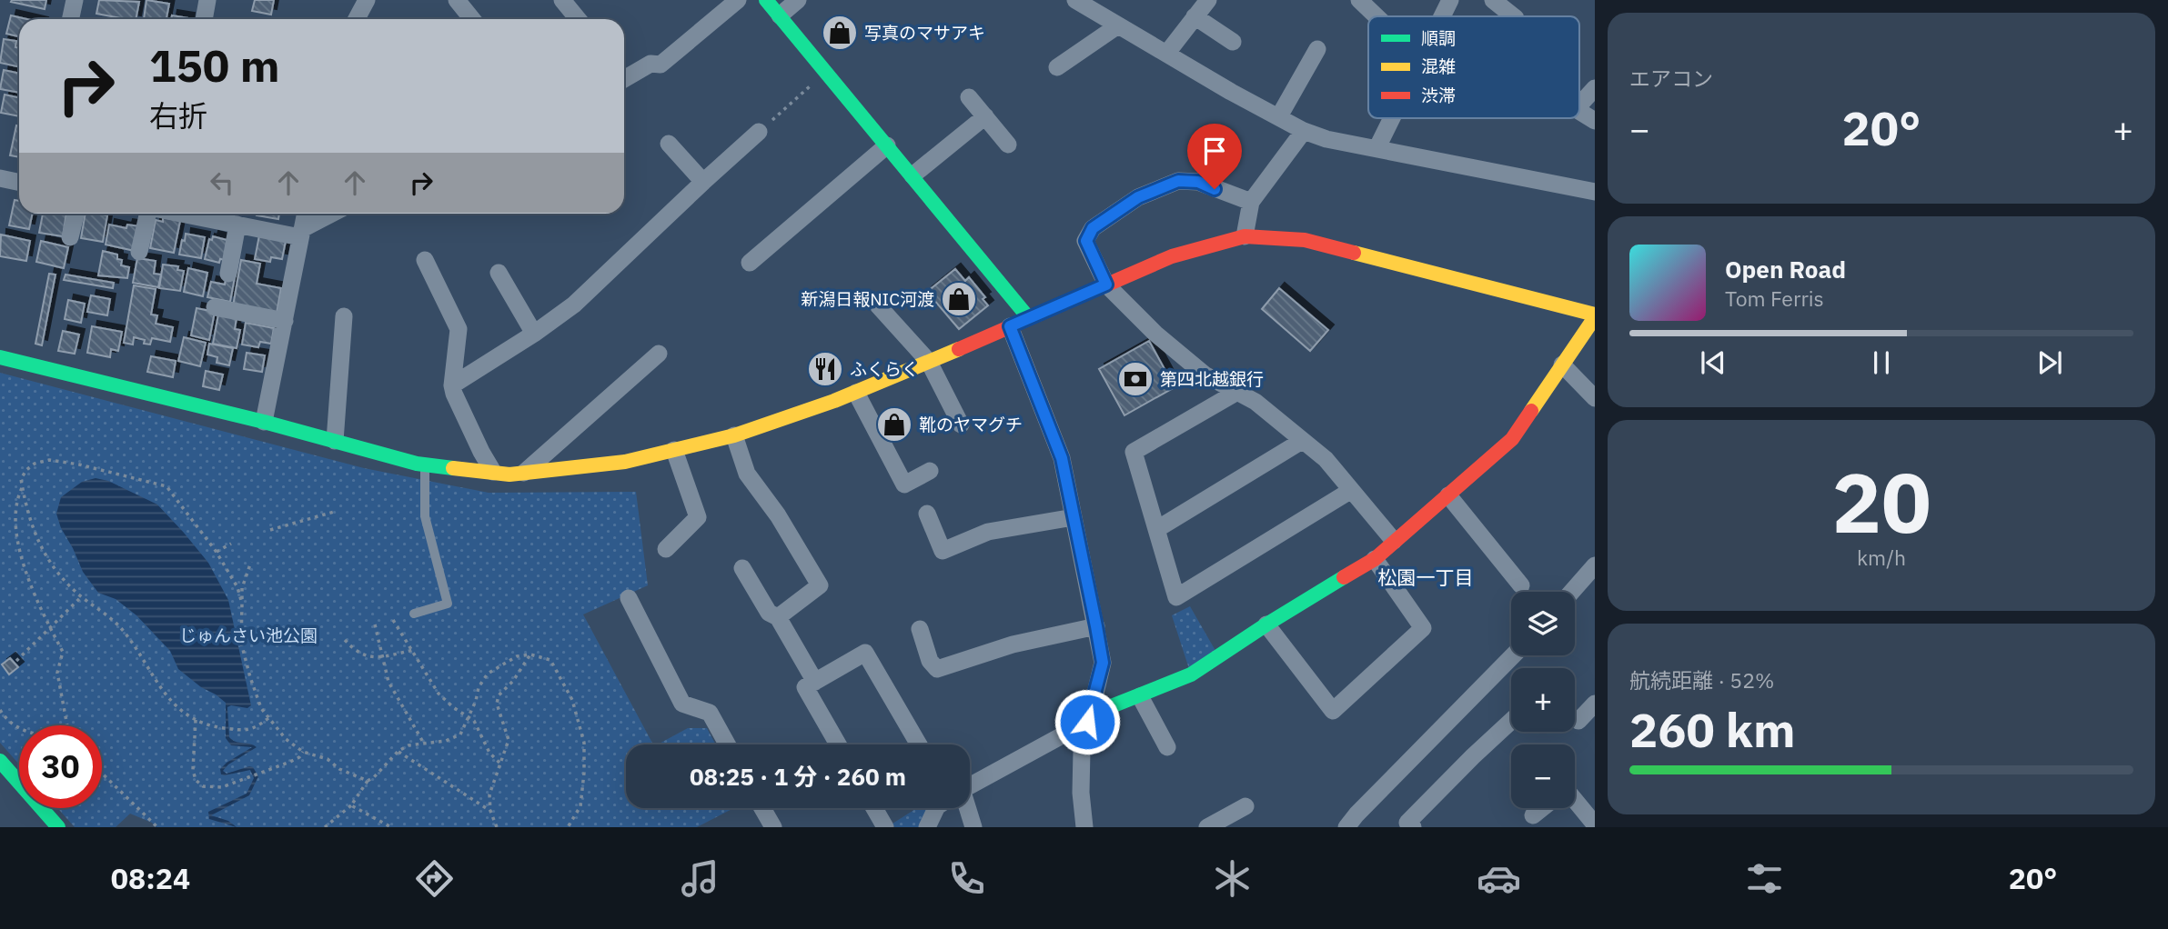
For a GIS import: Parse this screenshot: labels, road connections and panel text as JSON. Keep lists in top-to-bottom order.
{
  "districts": ["松園一丁目"],
  "parks": ["じゅんさい池公園"],
  "places": {
    "shop": ["写真のマサアキ", "新潟日報NIC河渡", "靴のヤマグチ"],
    "restaurant": ["ふくらく"],
    "bank": ["第四北越銀行"]
  },
  "legend": ["順調", "混雑", "渋滞"],
  "page": {
    "tile": [
      "エアコン",
      ["20", "km/h"],
      ["航続距離 · 52%", "260 km"]
    ],
    "turn": ["150 m", "右折"],
    "heat": ["−", "20°", "+"],
    "song": ["Open Road", "Tom Ferris"],
    "map_buttons": ["+", "−"],
    "limit": "30",
    "trip": "08:25 · 1 分 · 260 m",
    "tabs": ["08:24", "20°"]
  }
}
